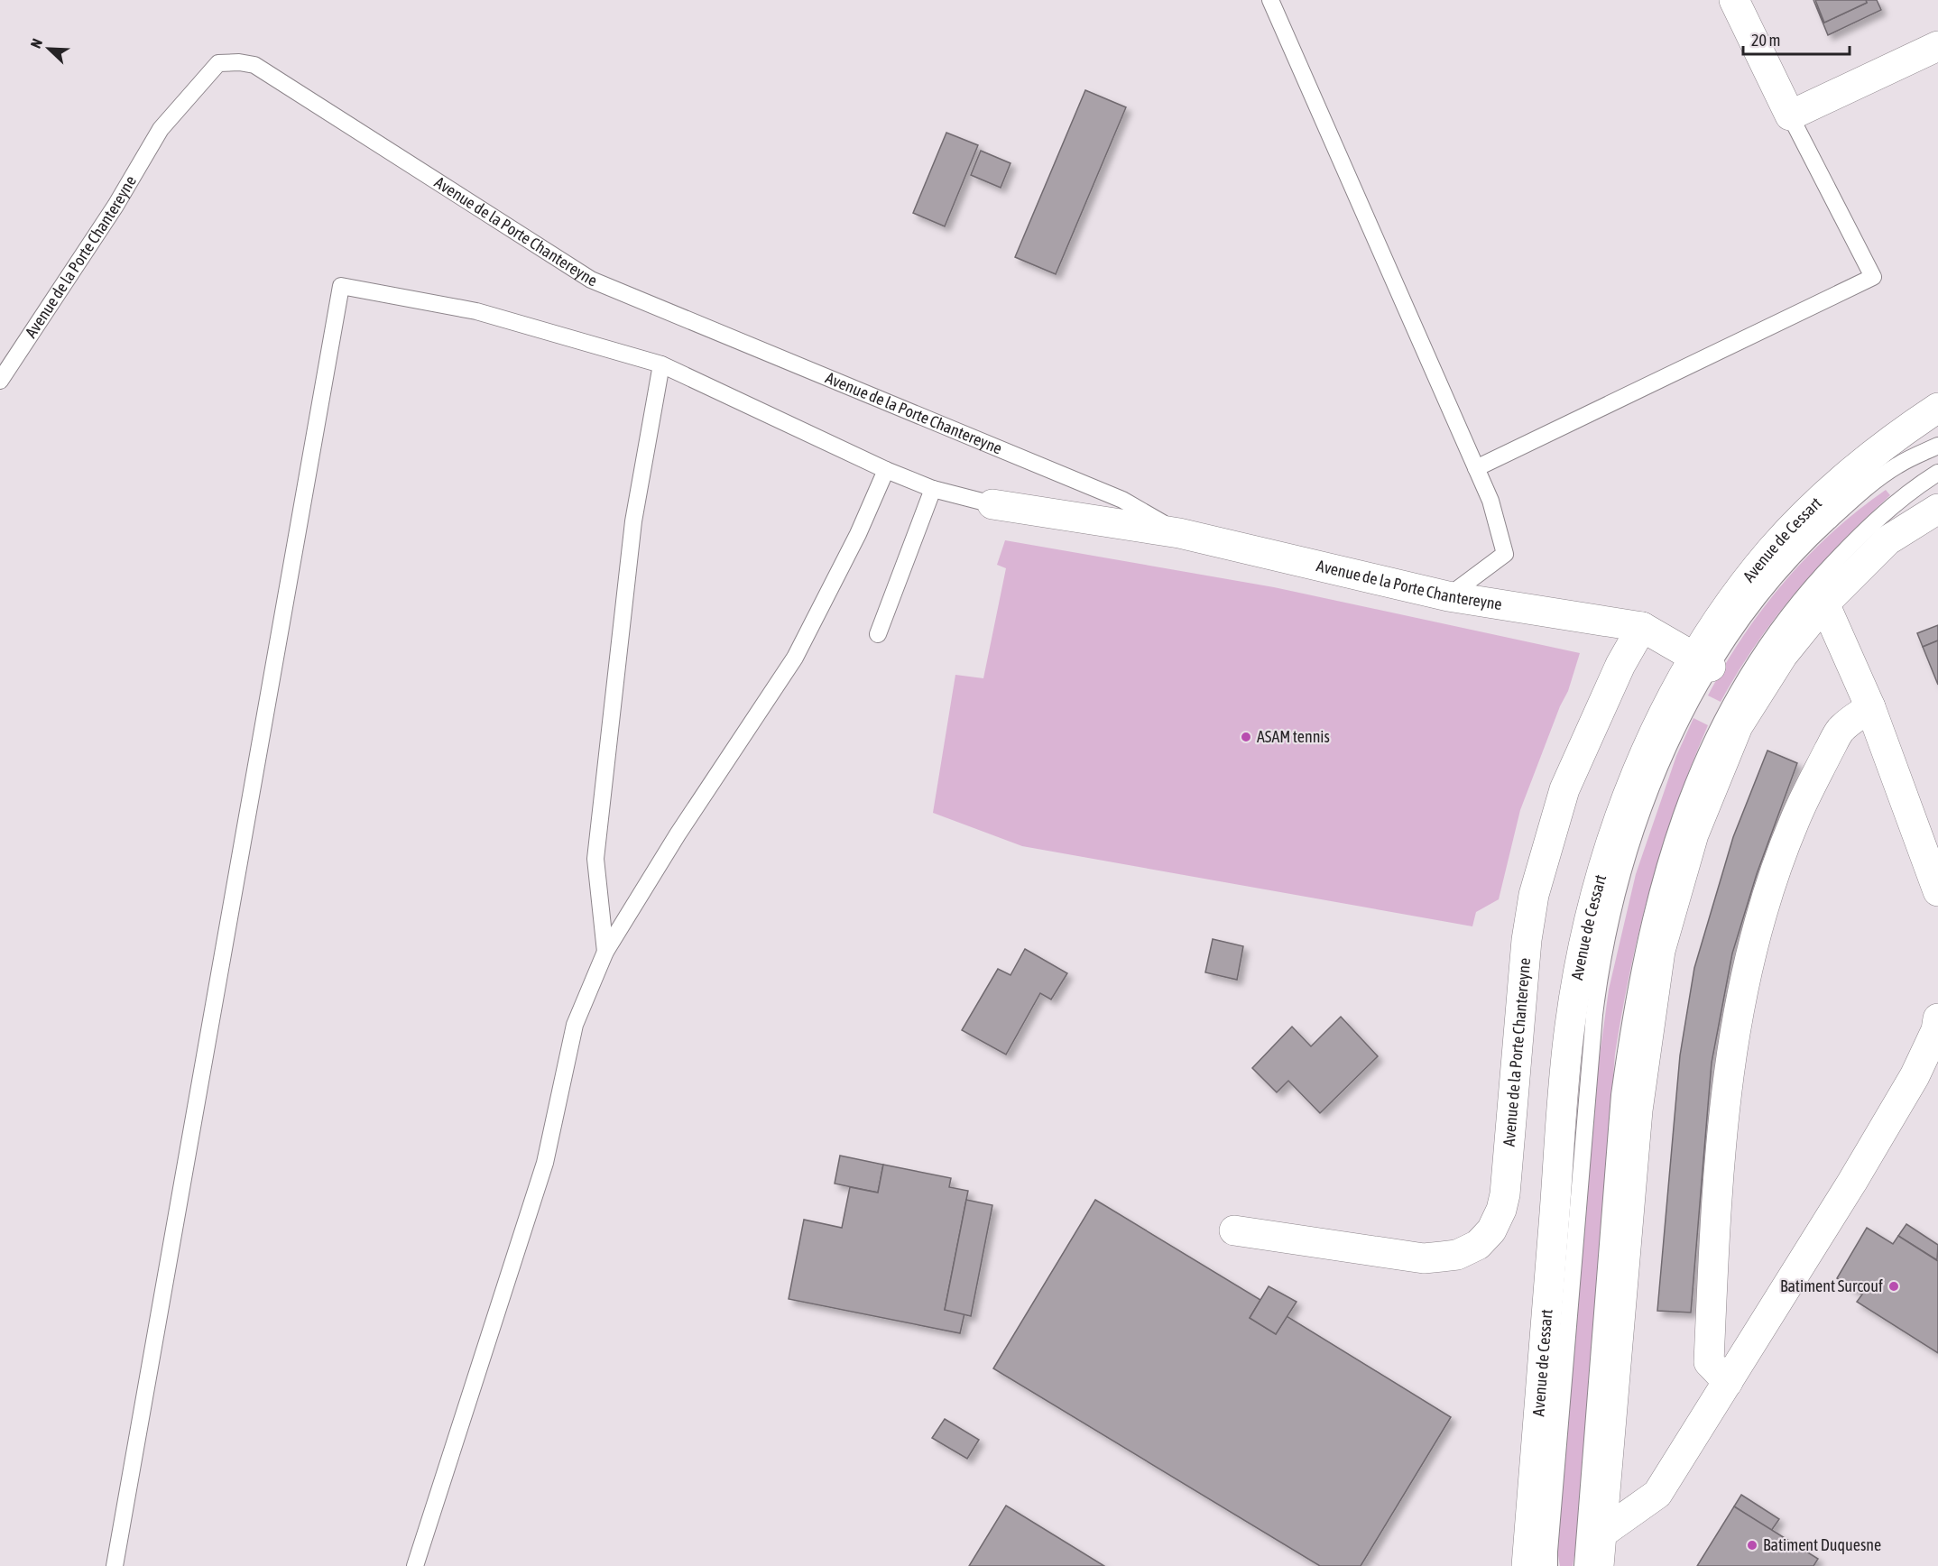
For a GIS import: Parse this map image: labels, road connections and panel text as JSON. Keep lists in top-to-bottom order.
{
  "streets": {
    "street": ["Avenue de la Porte Chantereyne", "Avenue de Cessart"]
  },
  "crossings": [
    ["Avenue de la Porte Chantereyne", "Avenue de Cessart"]
  ],
  "places": ["ASAM tennis", "Batiment Surcouf", "Batiment Duquesne"],
  "scale_bar": "20 m",
  "north": "top left"
}
